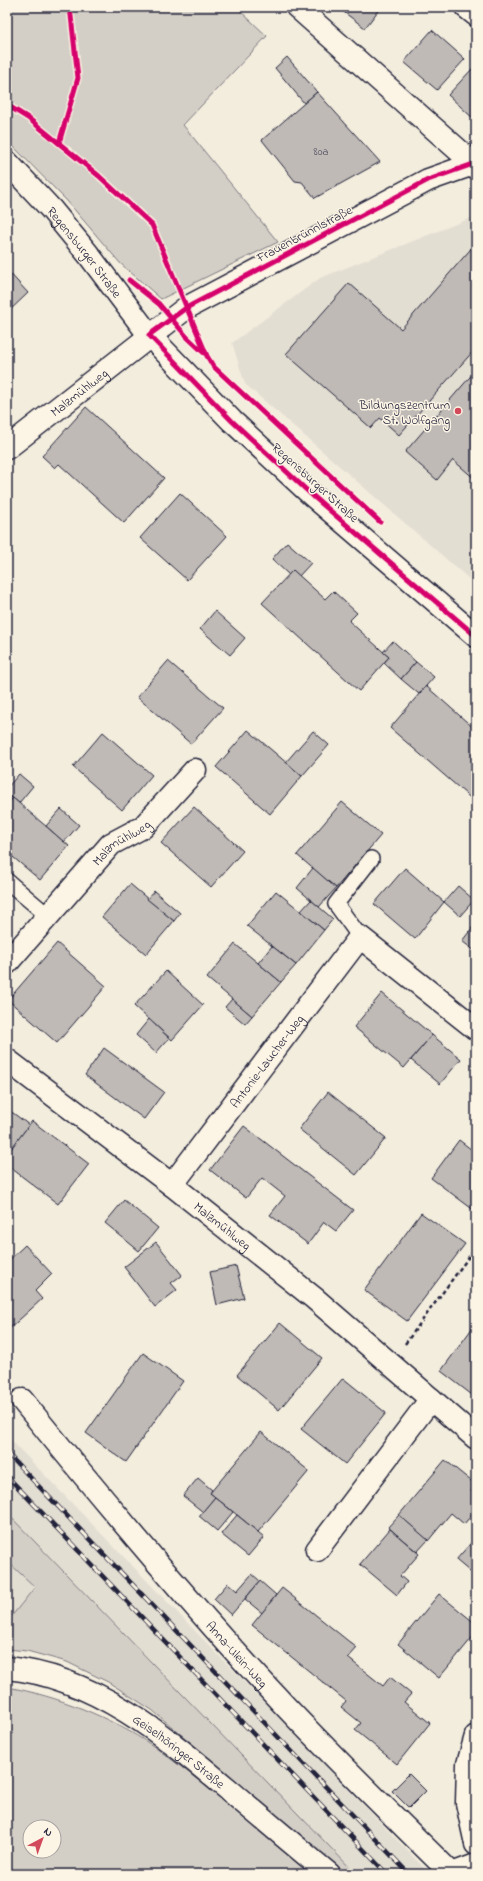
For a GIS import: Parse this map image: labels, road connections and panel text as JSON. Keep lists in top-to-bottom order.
{
  "streets": {
    "street": [
      "Frauenbrünnlstraße",
      "Regensburger Straße",
      "Malzmühlweg",
      "Antonie-Laucher-Weg",
      "Anna-Ulein-Weg",
      "Geiselhöringer Straße"
    ]
  },
  "crossings": [
    ["Frauenbrünnlstraße", "Regensburger Straße"],
    ["Frauenbrünnlstraße", "Malzmühlweg"],
    ["Regensburger Straße", "Malzmühlweg"],
    ["Malzmühlweg", "Antonie-Laucher-Weg"]
  ],
  "places": ["Bildungszentrum St. Wolfgang"],
  "house_numbers": ["80a"],
  "north": "top right"
}
